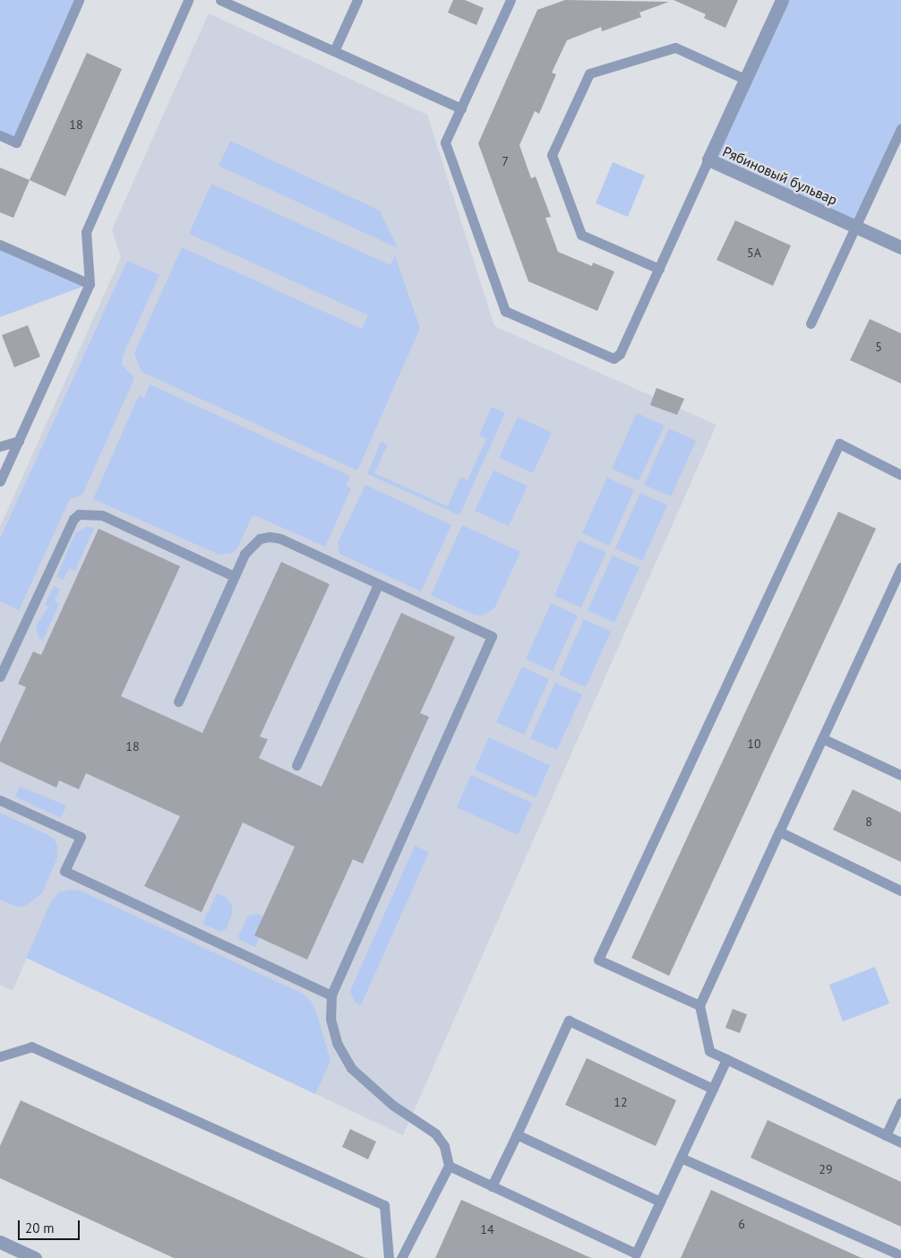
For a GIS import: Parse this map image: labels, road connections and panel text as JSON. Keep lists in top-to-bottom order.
{
  "streets": {
    "street": ["Рябиновый бульвар"]
  },
  "house_numbers": [
    "18",
    "7",
    "5А",
    "5",
    "10",
    "18",
    "8",
    "12",
    "29",
    "6",
    "14"
  ],
  "scale_bar": "20 m"
}
